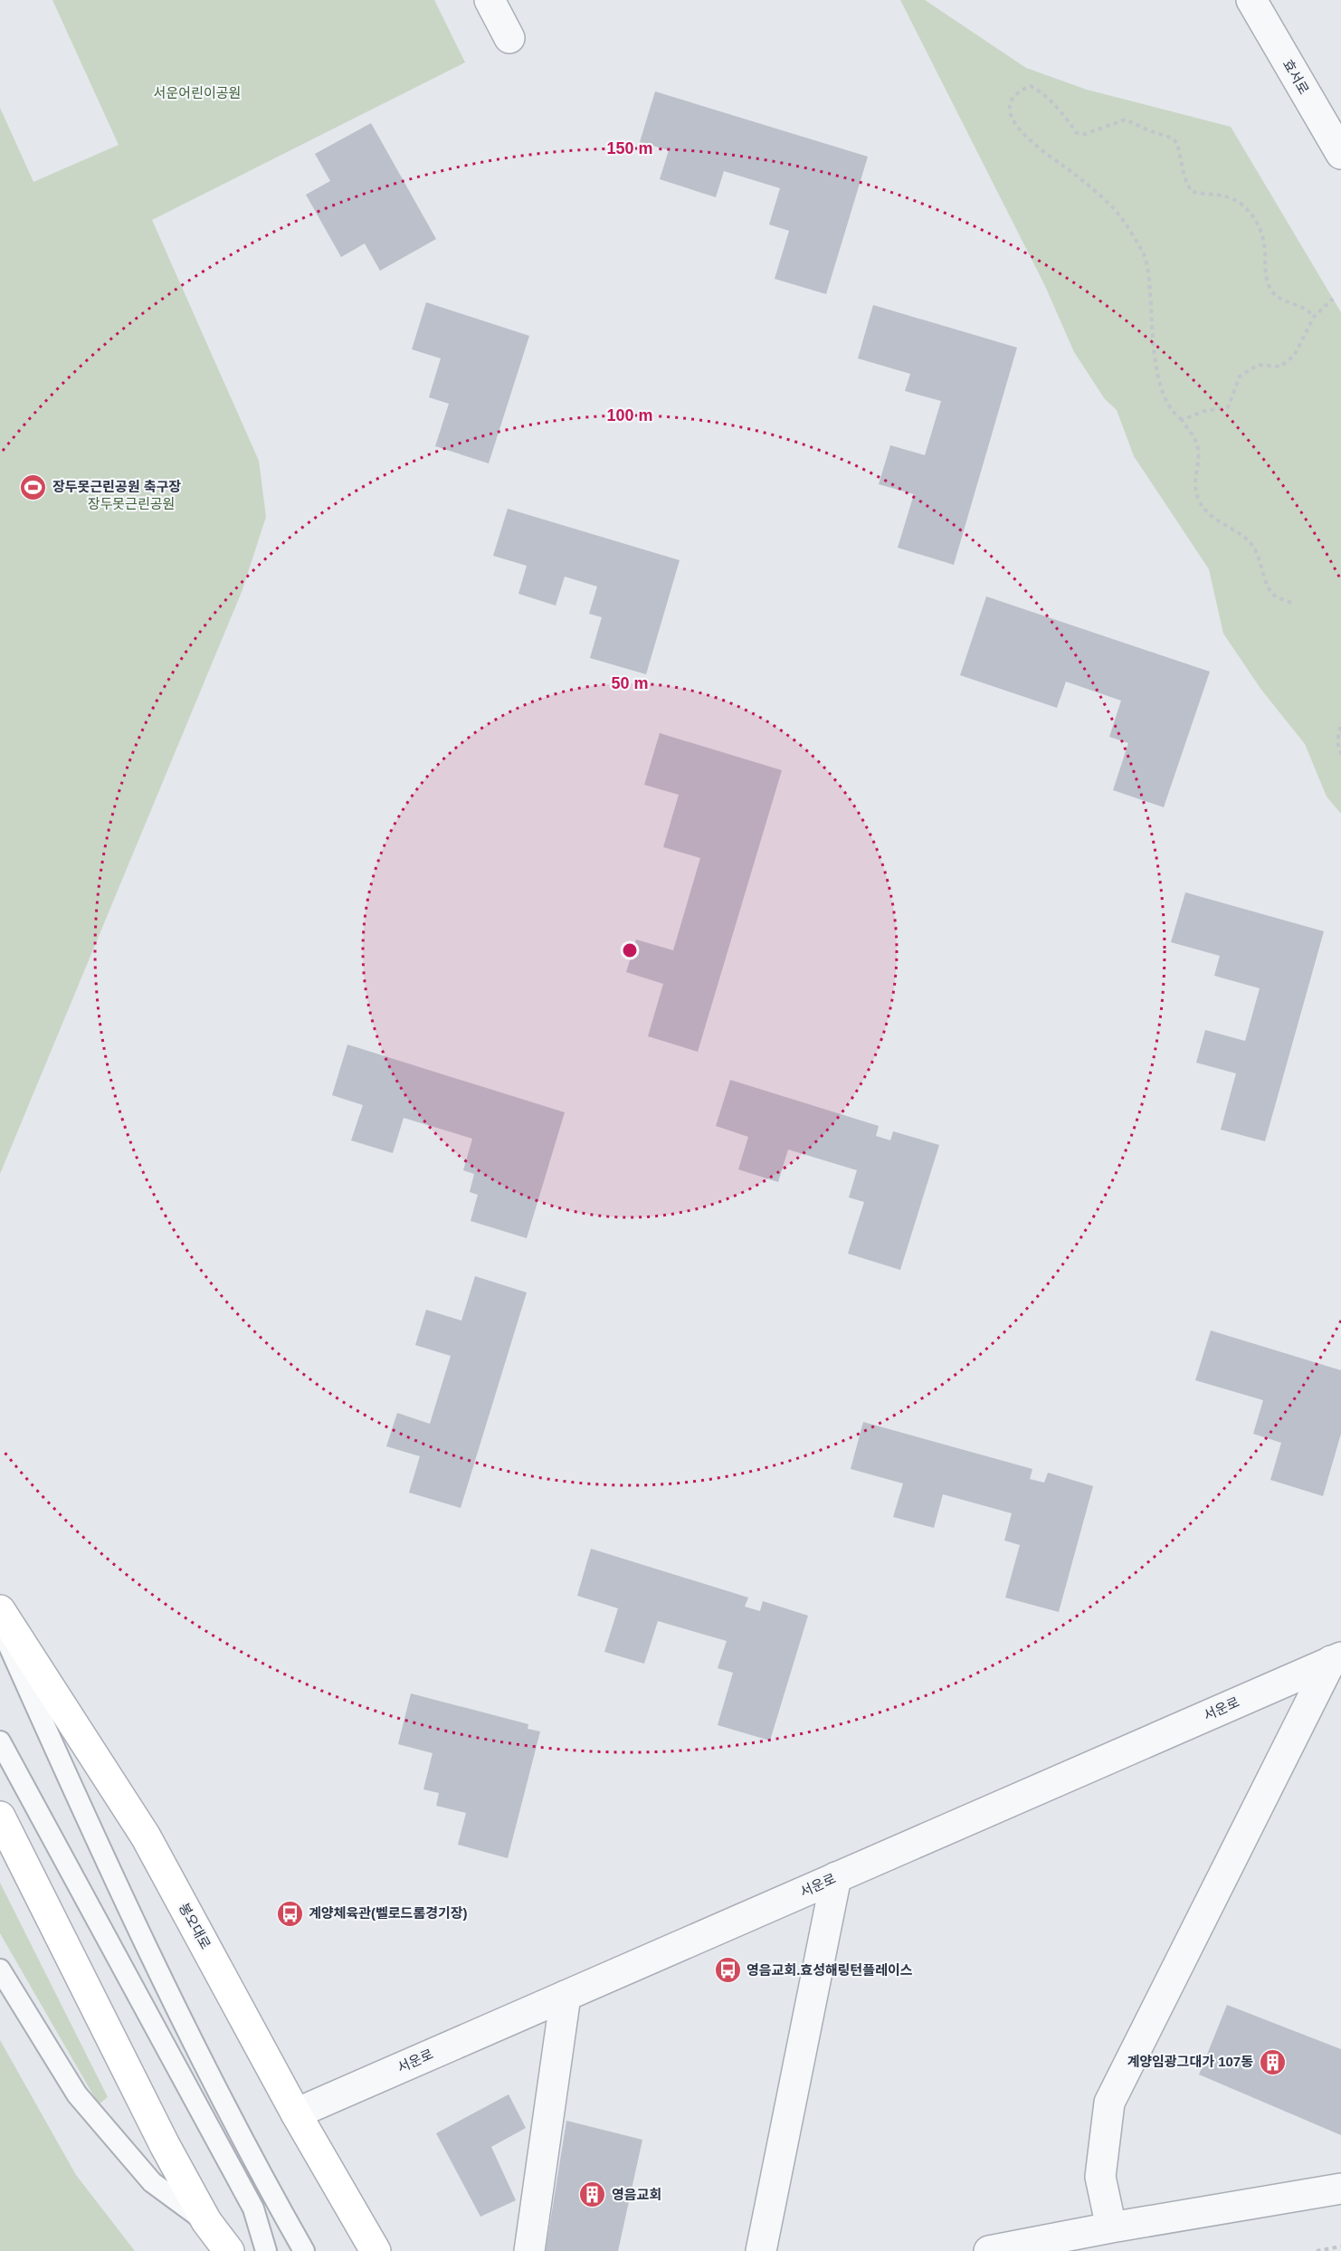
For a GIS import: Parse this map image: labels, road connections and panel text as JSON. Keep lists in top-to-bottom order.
{
  "streets": {
    "main road": ["봉오대로"],
    "street": ["효서로", "서운로"]
  },
  "crossings": [
    ["서운로", "봉오대로"]
  ],
  "parks": ["서운어린이공원", "장두못근린공원"],
  "places": {
    "sports": ["장두못근린공원 축구장"],
    "bus stop": ["계양체육관(벨로드롬경기장)", "영음교회.효성해링턴플레이스"],
    "building": ["계양임광그대가 107동", "영음교회"]
  },
  "rings": ["150 m", "100 m", "50 m"]
}
